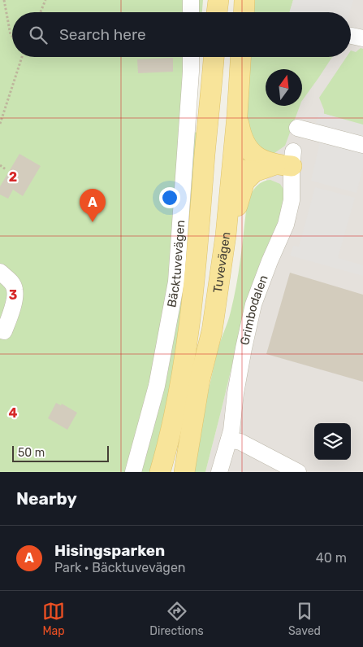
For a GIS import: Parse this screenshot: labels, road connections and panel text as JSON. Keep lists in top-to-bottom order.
{
  "streets": {
    "main road": ["Tuvevägen"],
    "street": ["Bäcktuvevägen", "Grimbodalen"]
  },
  "scale_bar": "50 m",
  "north": "top",
  "page": {
    "search": "Search here",
    "pins": "A",
    "scale": "50 m",
    "heading": "Nearby",
    "list": [
      {
        "mark": "A",
        "name": "Hisingsparken",
        "note": "Park · Bäcktuvevägen",
        "value": "40 m"
      }
    ],
    "nav": ["Map", "Directions", "Saved"]
  },
  "grid": {
    "rows": ["2", "3", "4"]
  }
}
